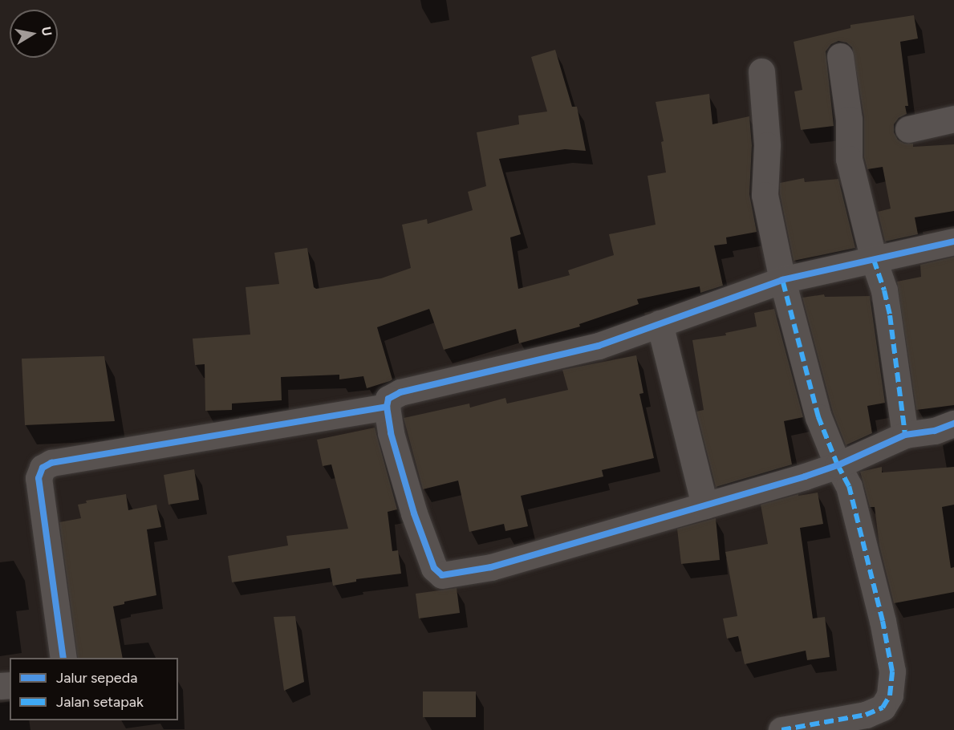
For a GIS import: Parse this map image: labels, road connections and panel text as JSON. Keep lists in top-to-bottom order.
{
  "legend": ["Jalur sepeda", "Jalan setapak"],
  "north": "right"
}
